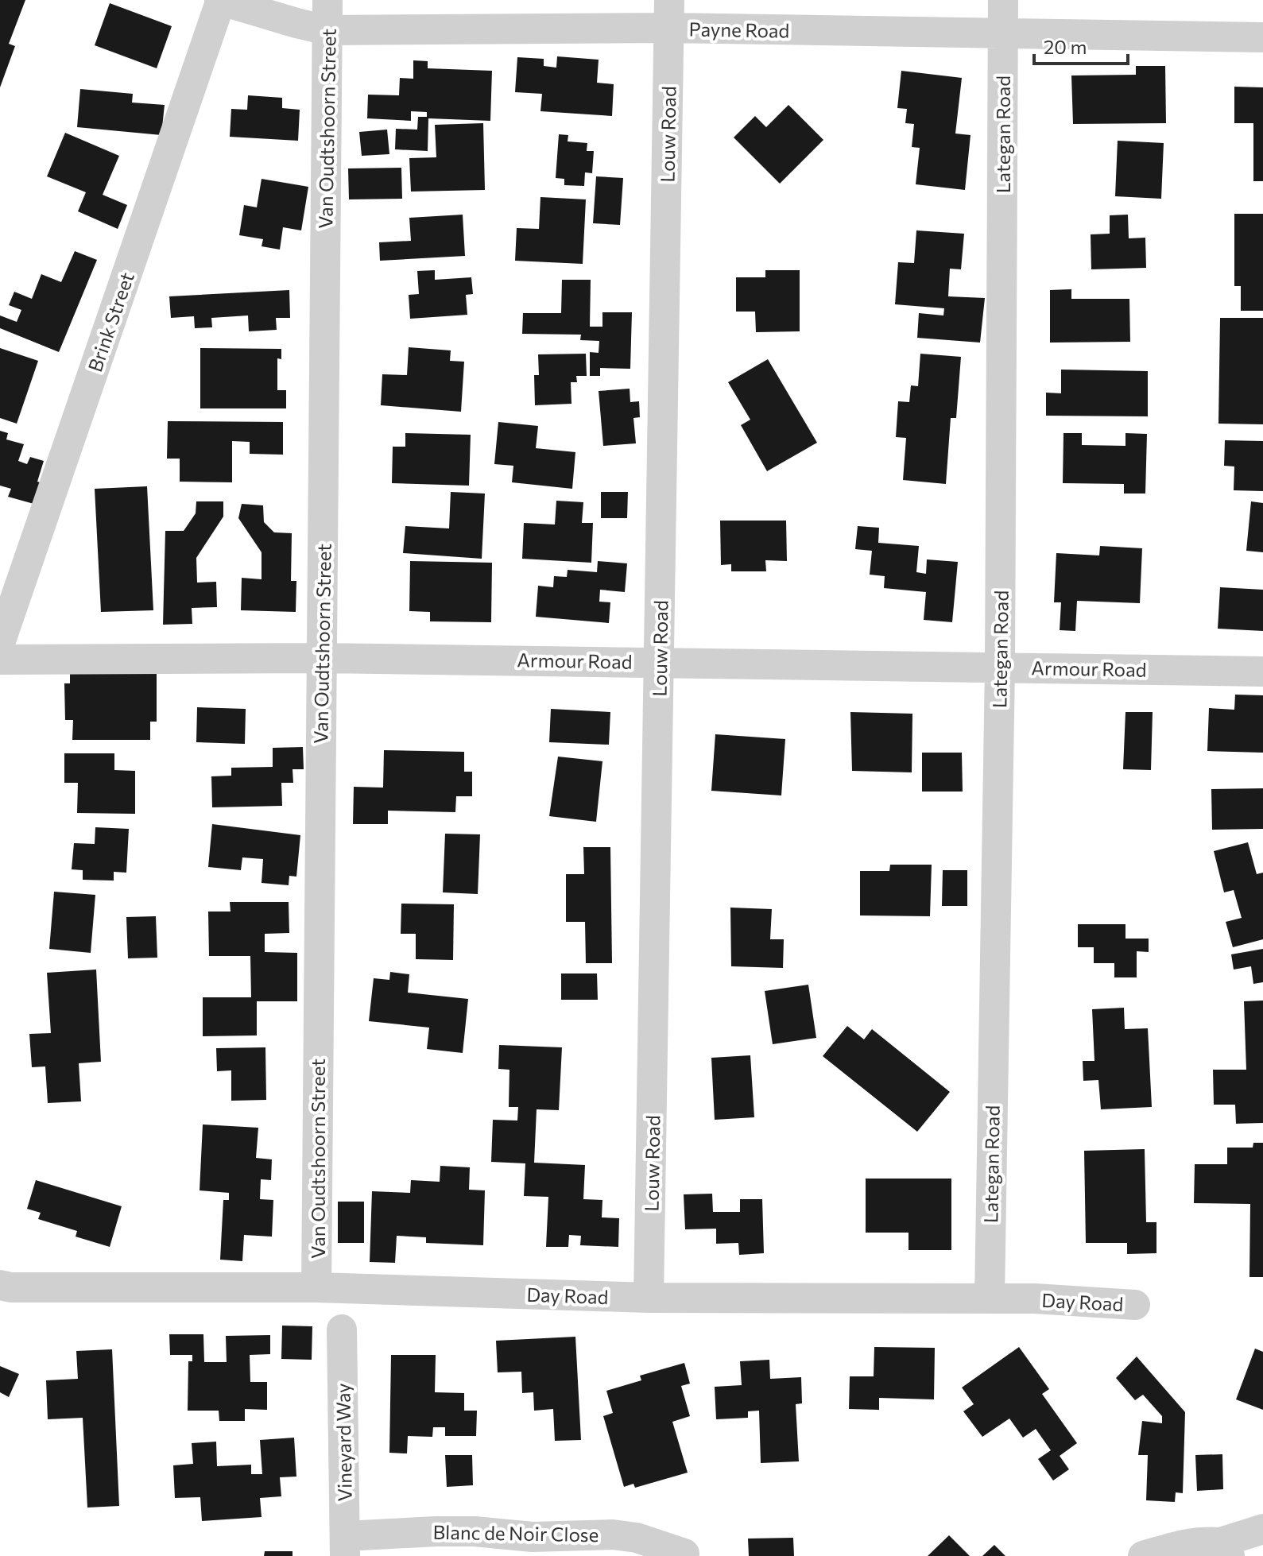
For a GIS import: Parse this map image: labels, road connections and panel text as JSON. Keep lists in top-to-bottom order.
{
  "streets": {
    "street": [
      "Payne Road",
      "Van Oudtshoorn Street",
      "Louw Road",
      "Lategan Road",
      "Brink Street",
      "Armour Road",
      "Day Road",
      "Vineyard Way",
      "Blanc de Noir Close"
    ]
  },
  "crossings": [
    ["Payne Road", "Van Oudtshoorn Street"],
    ["Payne Road", "Louw Road"],
    ["Payne Road", "Lategan Road"],
    ["Payne Road", "Brink Street"],
    ["Van Oudtshoorn Street", "Armour Road"],
    ["Van Oudtshoorn Street", "Day Road"],
    ["Louw Road", "Armour Road"],
    ["Louw Road", "Day Road"],
    ["Lategan Road", "Armour Road"],
    ["Lategan Road", "Day Road"],
    ["Vineyard Way", "Blanc de Noir Close"]
  ],
  "scale_bar": "20 m"
}
